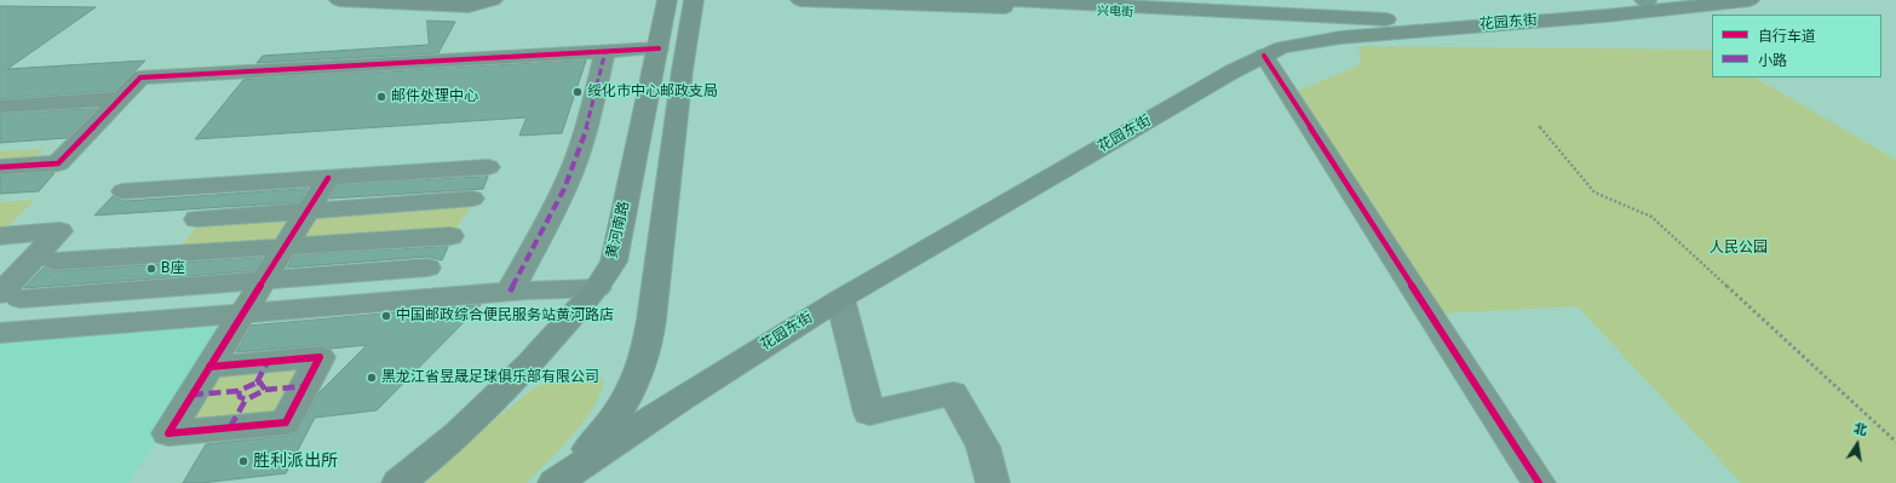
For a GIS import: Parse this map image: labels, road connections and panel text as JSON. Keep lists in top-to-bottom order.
{
  "streets": {
    "main road": ["兴电街", "花园东街", "黄河南路"]
  },
  "crossings": [
    ["兴电街", "花园东街"]
  ],
  "parks": ["人民公园"],
  "places": [
    "绥化市中心邮政支局",
    "邮件处理中心",
    "B座",
    "中国邮政综合便民服务站黄河路店",
    "黑龙江省昱晟足球俱乐部有限公司",
    "胜利派出所"
  ],
  "legend": ["自行车道", "小路"],
  "north": "top"
}
